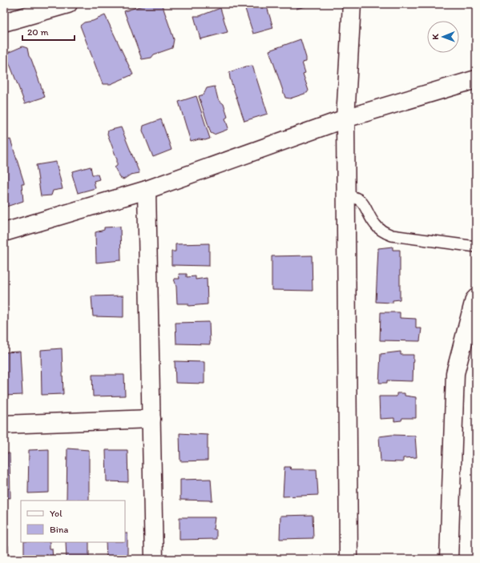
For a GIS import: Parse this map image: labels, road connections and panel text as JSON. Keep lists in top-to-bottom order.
{
  "legend": ["Yol", "Bina"],
  "scale_bar": "20 m",
  "north": "left"
}
